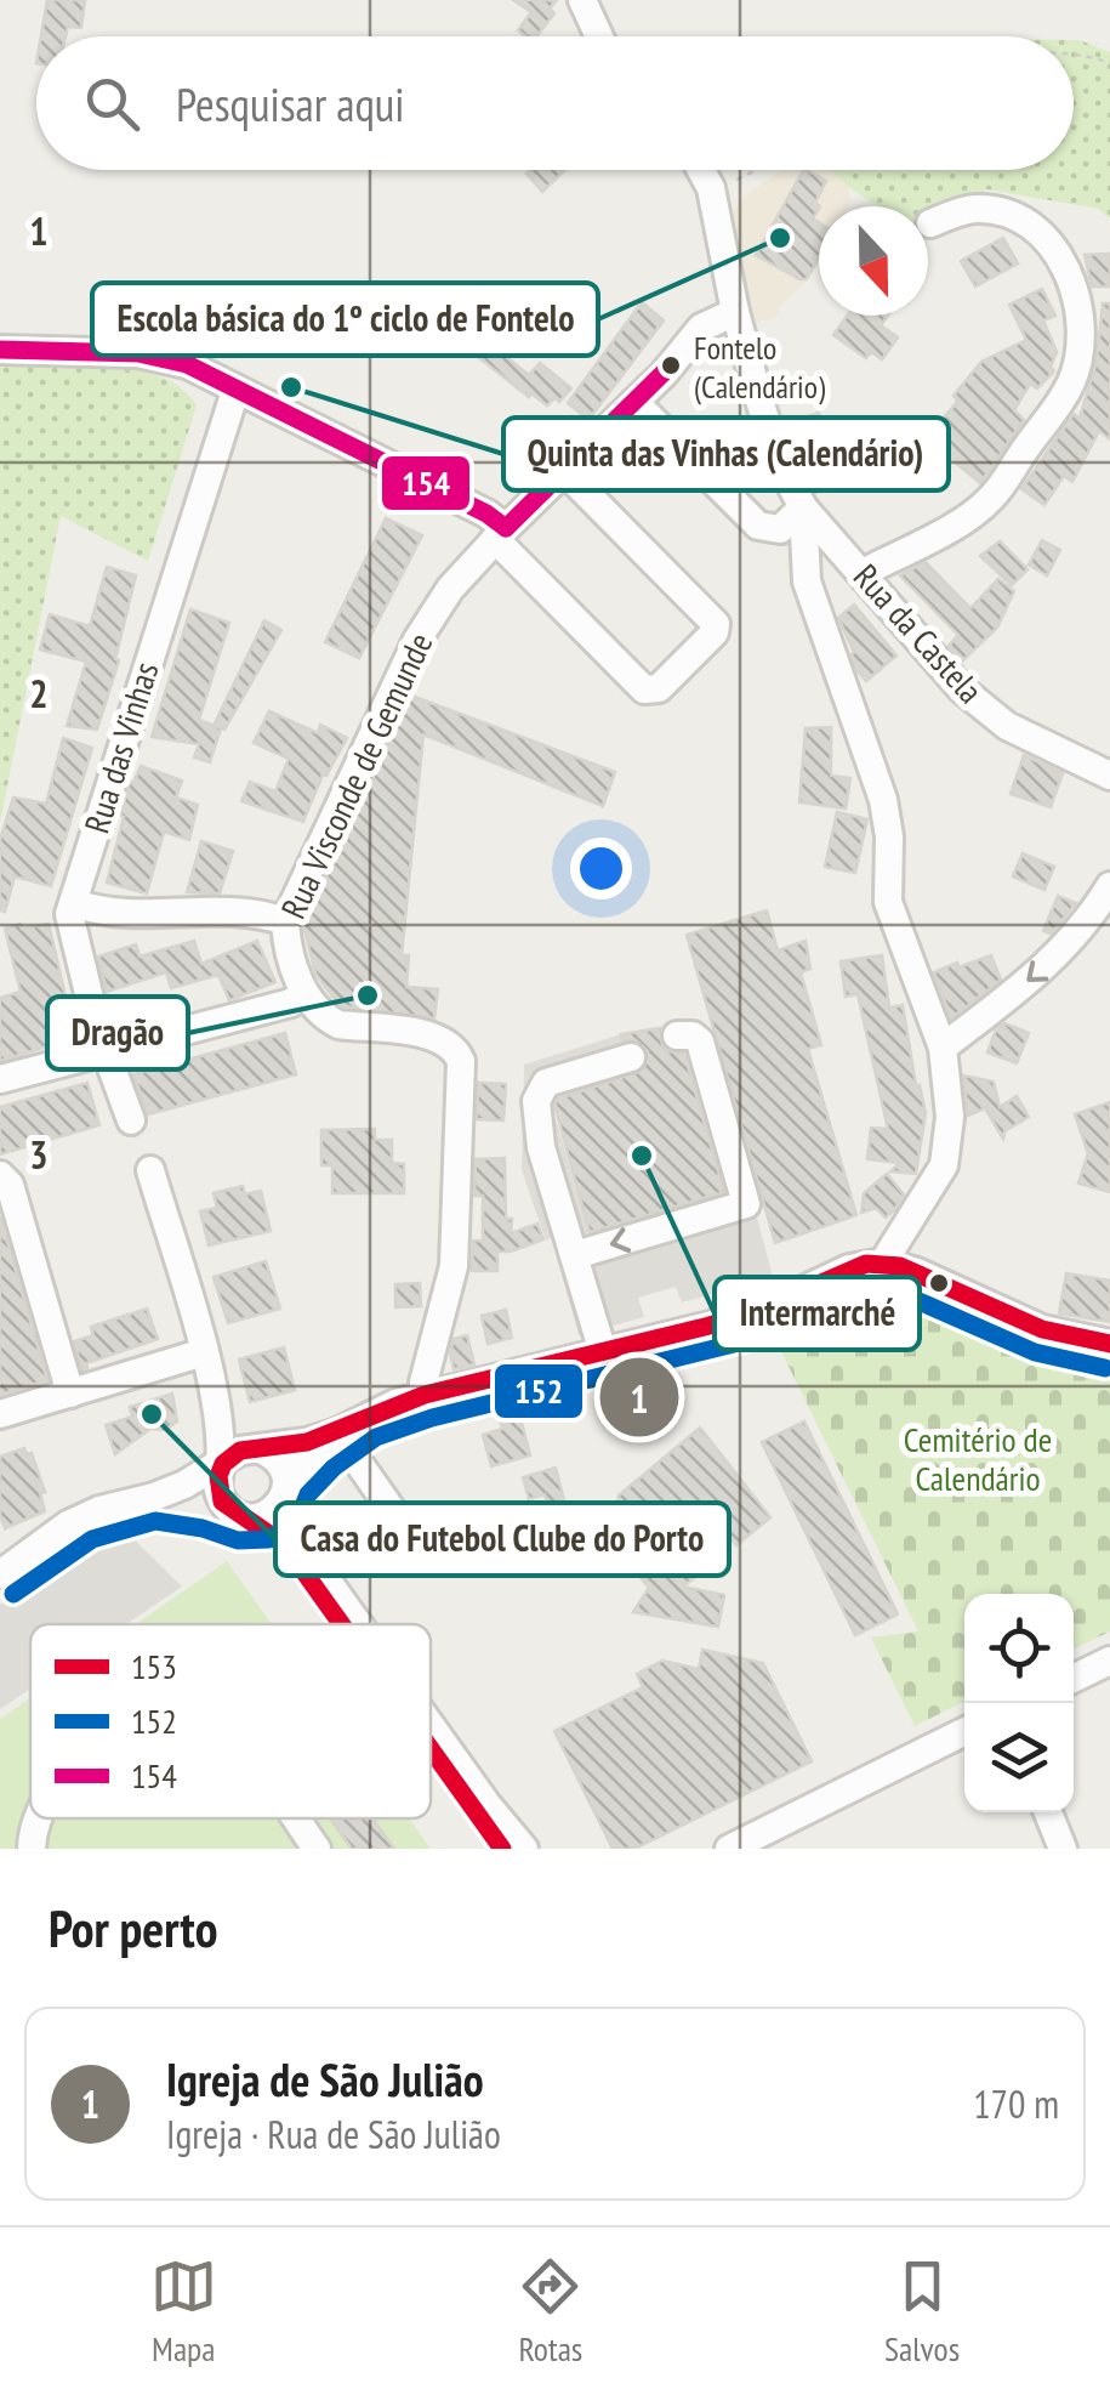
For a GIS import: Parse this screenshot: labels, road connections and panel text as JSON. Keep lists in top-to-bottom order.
{
  "streets": {
    "street": ["Rua da Castela", "Rua das Vinhas", "Rua Visconde de Gemunde"]
  },
  "parks": ["Cemitério de Calendário"],
  "places": [
    "Escola básica do 1º ciclo de Fontelo",
    "Fontelo (Calendário)",
    "Quinta das Vinhas (Calendário)",
    "Dragão",
    "Intermarché",
    "Casa do Futebol Clube do Porto"
  ],
  "lines": ["transit line 154", "transit line 153", "transit line 152"],
  "legend": ["153", "152", "154"],
  "north": "bottom",
  "page": {
    "search": "Pesquisar aqui",
    "pins": "1",
    "heading": "Por perto",
    "list": [
      {
        "mark": "1",
        "name": "Igreja de São Julião",
        "note": "Igreja · Rua de São Julião",
        "value": "170 m"
      }
    ],
    "nav": ["Mapa", "Rotas", "Salvos"]
  },
  "grid": {
    "rows": ["1", "2", "3"]
  }
}
